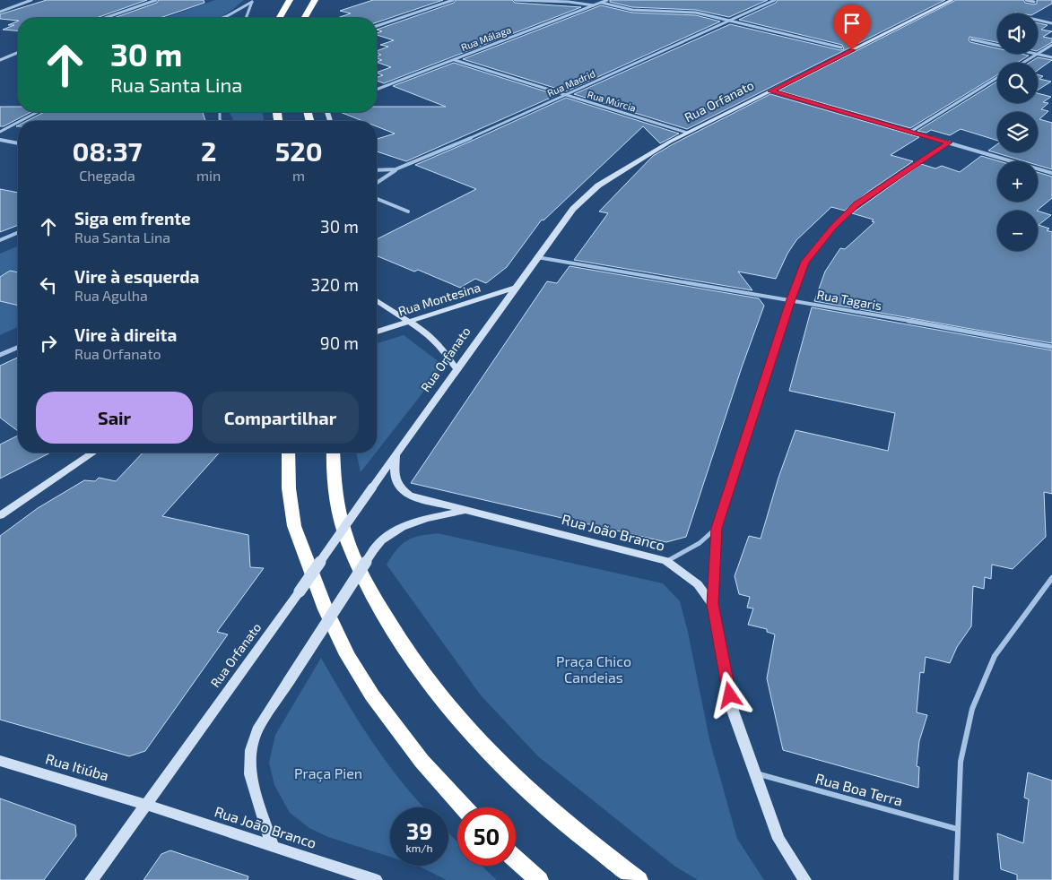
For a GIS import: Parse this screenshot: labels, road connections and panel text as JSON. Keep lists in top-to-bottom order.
{
  "streets": {
    "main road": [
      "Rua Orfanato",
      "Rua Montesina",
      "Rua João Branco",
      "Rua Itiúba"
    ],
    "street": [
      "Rua Málaga",
      "Rua Madrid",
      "Rua Múrcia",
      "Rua Tagaris",
      "Rua Boa Terra"
    ]
  },
  "crossings": [
    ["Rua Málaga", "Rua Múrcia"],
    ["Rua Madrid", "Rua Múrcia"],
    ["Rua Múrcia", "Rua Orfanato"],
    ["Rua Orfanato", "Rua Montesina"],
    ["Rua Orfanato", "Rua Tagaris"],
    ["Rua Orfanato", "Rua João Branco"],
    ["Rua Orfanato", "Rua Itiúba"],
    ["Rua João Branco", "Rua Itiúba"],
    ["Rua João Branco", "Rua Boa Terra"]
  ],
  "parks": ["Praça Chico Candeias", "Praça Pien"],
  "page": {
    "map_buttons": ["+", "−"],
    "turn": ["30 m", "Rua Santa Lina"],
    "eta": [
      "08:37",
      "Chegada",
      "2",
      "min",
      "520",
      "m"
    ],
    "list": [
      {
        "name": "Siga em frente",
        "note": "Rua Santa Lina",
        "value": "30 m"
      },
      {
        "name": "Vire à esquerda",
        "note": "Rua Agulha",
        "value": "320 m"
      },
      {
        "name": "Vire à direita",
        "note": "Rua Orfanato",
        "value": "90 m"
      }
    ],
    "buttons": ["Sair", "Compartilhar"],
    "speed": "39 km/h",
    "limit": "50"
  }
}
